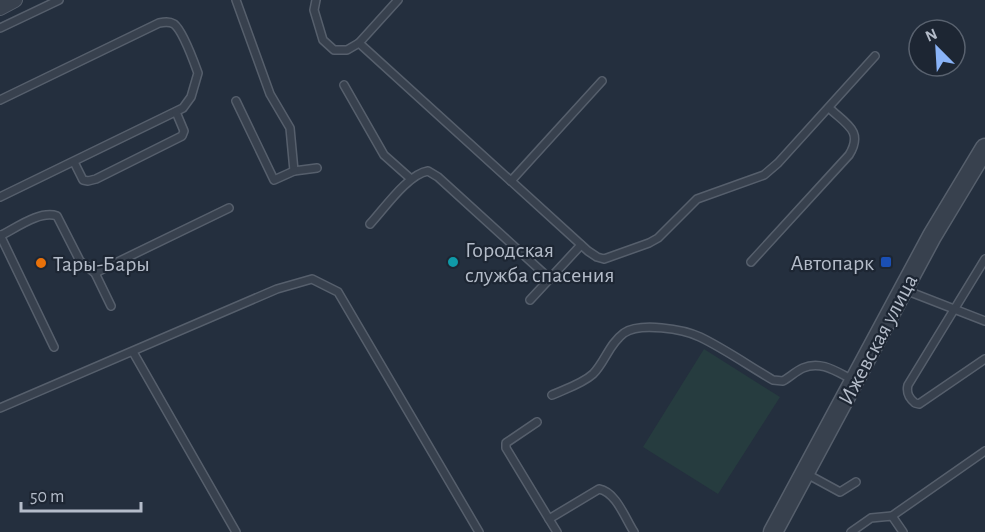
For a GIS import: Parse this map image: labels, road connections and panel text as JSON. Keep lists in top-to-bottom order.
{
  "streets": {
    "street": ["Ижевская улица"]
  },
  "places": {
    "other": ["Городская служба спасения", "Тары-Бары"],
    "transit": ["Автопарк"]
  },
  "scale_bar": "50 m",
  "north": "top left"
}
